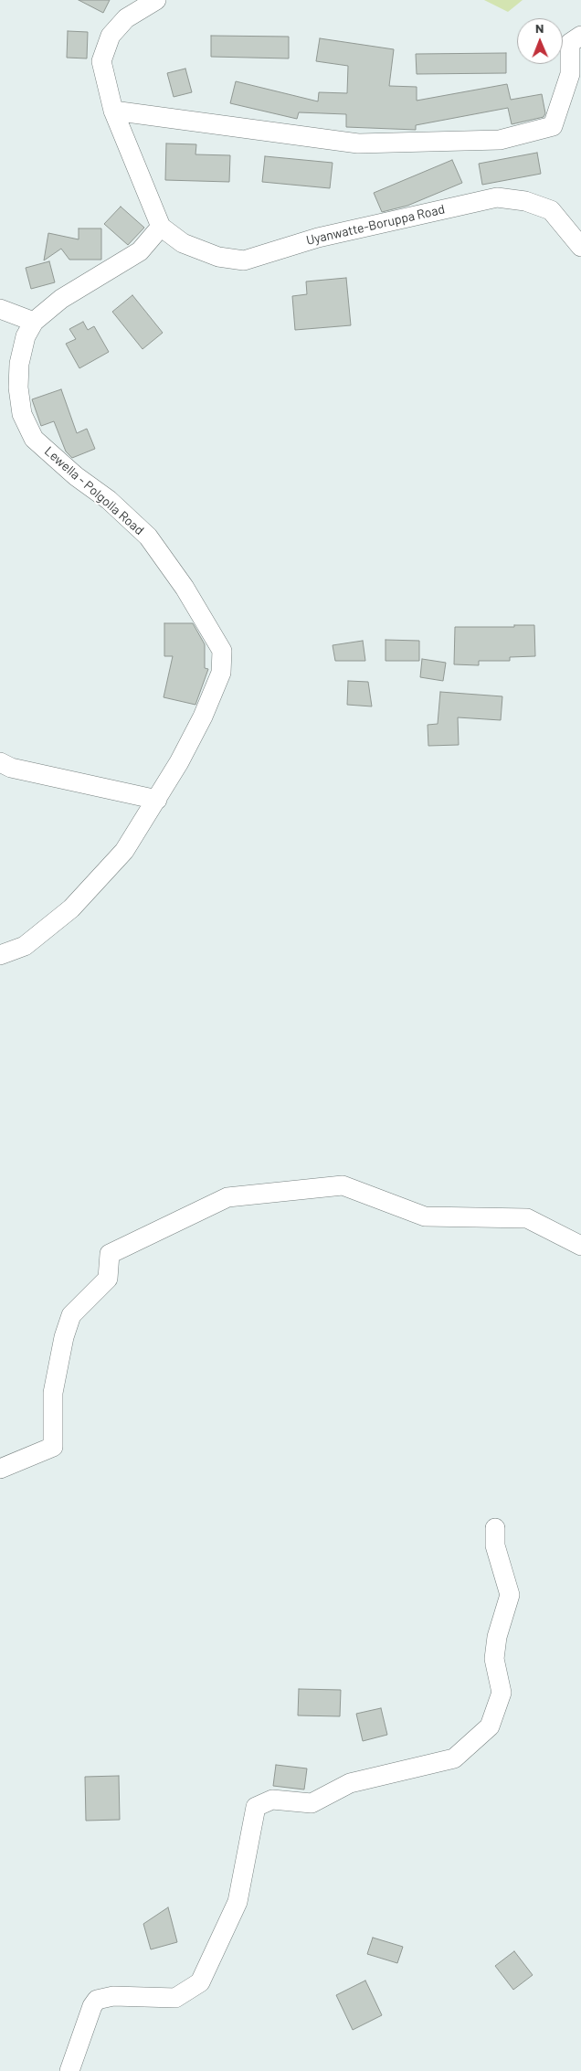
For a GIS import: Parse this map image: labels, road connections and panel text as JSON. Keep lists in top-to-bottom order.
{
  "streets": {
    "street": ["Uyanwatte-Boruppa Road", "Lewella - Polgolla Road"]
  },
  "crossings": [
    ["Uyanwatte-Boruppa Road", "Lewella - Polgolla Road"]
  ],
  "north": "top"
}
